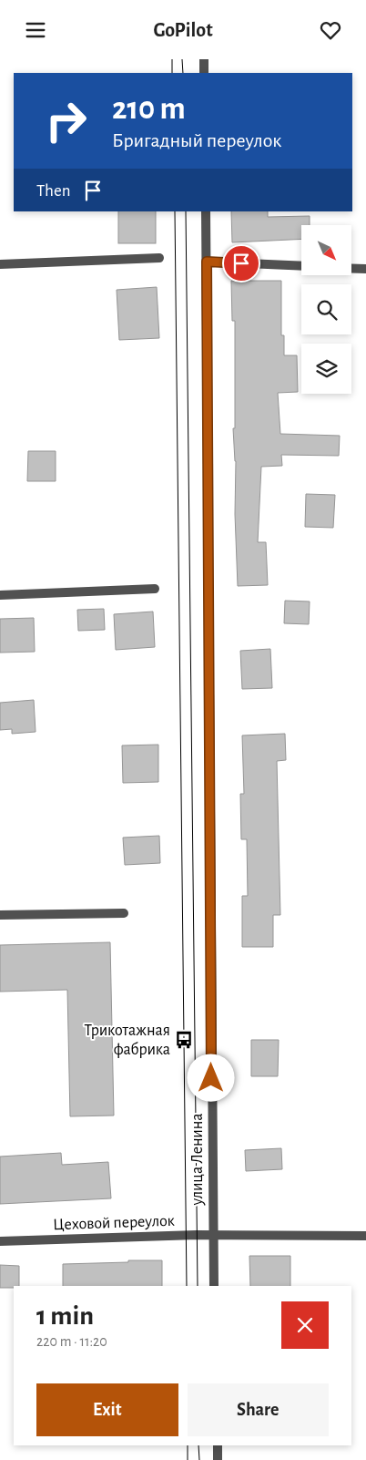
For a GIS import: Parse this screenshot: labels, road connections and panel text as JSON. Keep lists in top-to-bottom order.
{
  "streets": {
    "street": ["улица Ленина", "Цеховой переулок"]
  },
  "crossings": [
    ["улица Ленина", "Цеховой переулок"]
  ],
  "places": {
    "bus stop": ["Трикотажная фабрика"]
  },
  "north": "bottom right",
  "page": {
    "header": "GoPilot",
    "turn": ["210 m", "Бригадный переулок"],
    "then": "Then",
    "heading": ["1 min", "220 m · 11:20"],
    "buttons": ["Exit", "Share"]
  }
}
